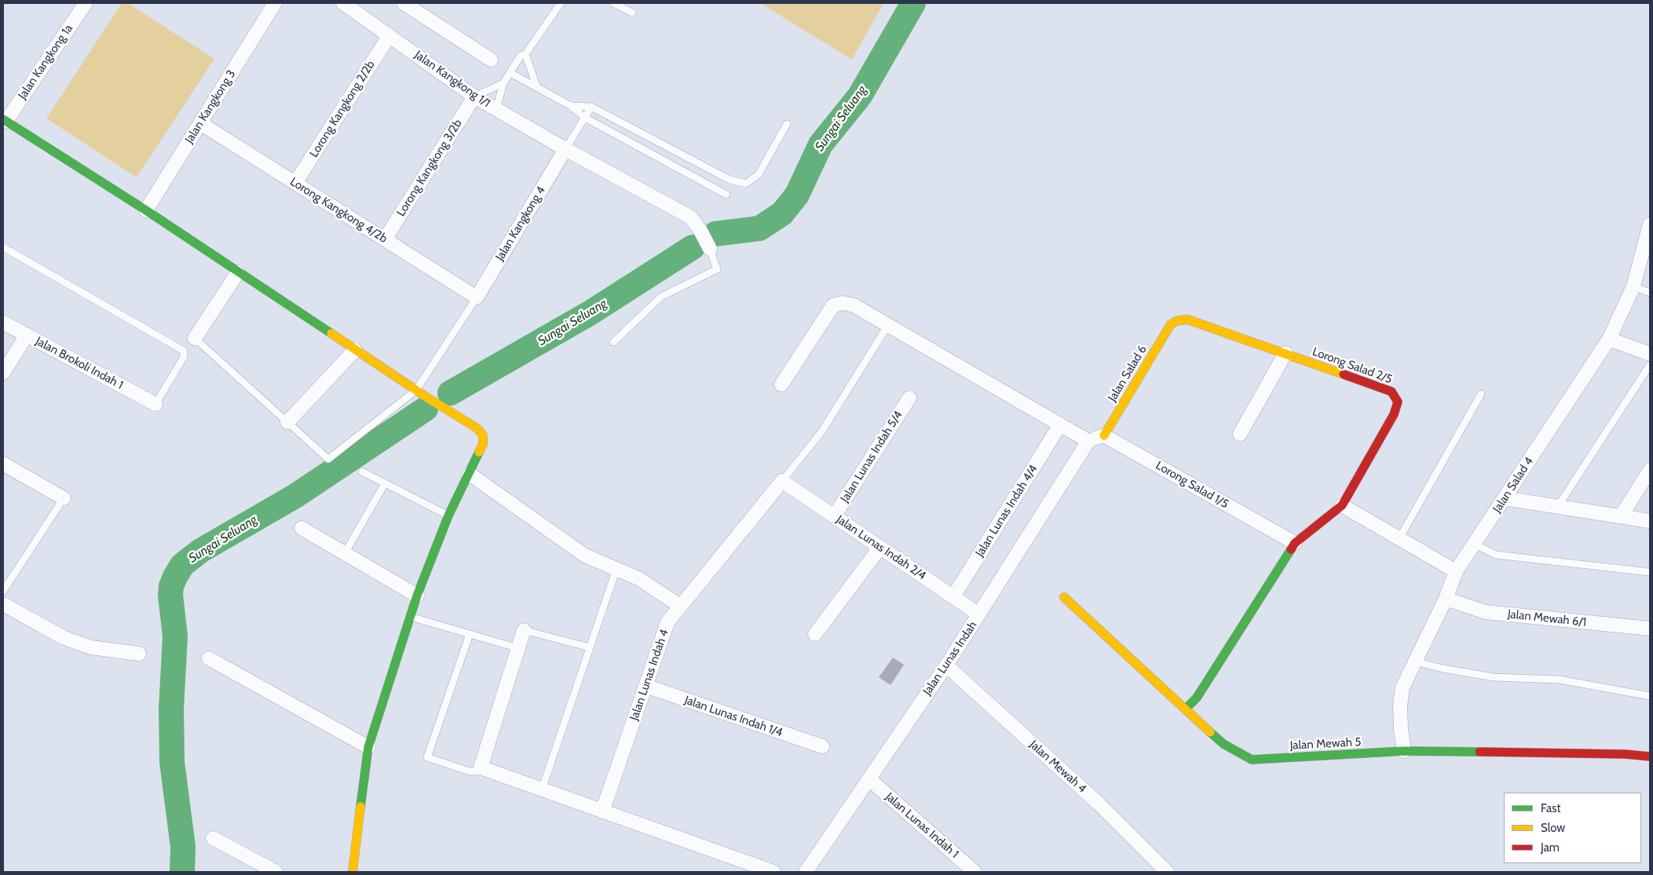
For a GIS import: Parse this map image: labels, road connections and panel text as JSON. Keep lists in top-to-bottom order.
{
  "streets": {
    "street": [
      "Jalan Kangkong 1a",
      "Jalan Kangkong 1/1",
      "Jalan Kangkong 3",
      "Lorong Kangkong 2/2b",
      "Lorong Kangkong 3/2b",
      "Lorong Kangkong 4/2b",
      "Jalan Kangkong 4",
      "Jalan Brokoli Indah 1",
      "Lorong Salad 2/5",
      "Jalan Salad 6",
      "Jalan Lunas Indah 5/4",
      "Lorong Salad 1/5",
      "Jalan Salad 4",
      "Jalan Lunas Indah 4/4",
      "Jalan Lunas Indah 2/4",
      "Jalan Mewah 6/1",
      "Jalan Lunas Indah",
      "Jalan Lunas Indah 4",
      "Jalan Lunas Indah 1/4",
      "Jalan Mewah 5",
      "Jalan Mewah 4",
      "Jalan Lunas Indah 1"
    ]
  },
  "crossings": [
    ["Jalan Kangkong 1/1", "Lorong Kangkong 2/2b"],
    ["Jalan Kangkong 1/1", "Lorong Kangkong 3/2b"],
    ["Jalan Kangkong 1/1", "Jalan Kangkong 4"],
    ["Jalan Kangkong 3", "Lorong Kangkong 4/2b"],
    ["Lorong Kangkong 2/2b", "Lorong Kangkong 4/2b"],
    ["Lorong Kangkong 3/2b", "Lorong Kangkong 4/2b"],
    ["Lorong Kangkong 4/2b", "Jalan Kangkong 4"],
    ["Lorong Salad 2/5", "Jalan Salad 6"],
    ["Lorong Salad 2/5", "Lorong Salad 1/5"],
    ["Lorong Salad 2/5", "Jalan Mewah 5"],
    ["Jalan Salad 6", "Lorong Salad 1/5"],
    ["Jalan Lunas Indah 5/4", "Jalan Lunas Indah 2/4"],
    ["Jalan Salad 4", "Jalan Mewah 6/1"],
    ["Jalan Salad 4", "Jalan Mewah 5"],
    ["Jalan Lunas Indah 4/4", "Jalan Lunas Indah 2/4"],
    ["Jalan Lunas Indah 2/4", "Jalan Lunas Indah"],
    ["Jalan Lunas Indah 2/4", "Jalan Lunas Indah 4"],
    ["Jalan Lunas Indah", "Jalan Mewah 4"],
    ["Jalan Lunas Indah", "Jalan Lunas Indah 1"],
    ["Jalan Lunas Indah 4", "Jalan Lunas Indah 1/4"]
  ],
  "water": ["Sungai Seluang"],
  "legend": ["Fast", "Slow", "Jam"]
}
